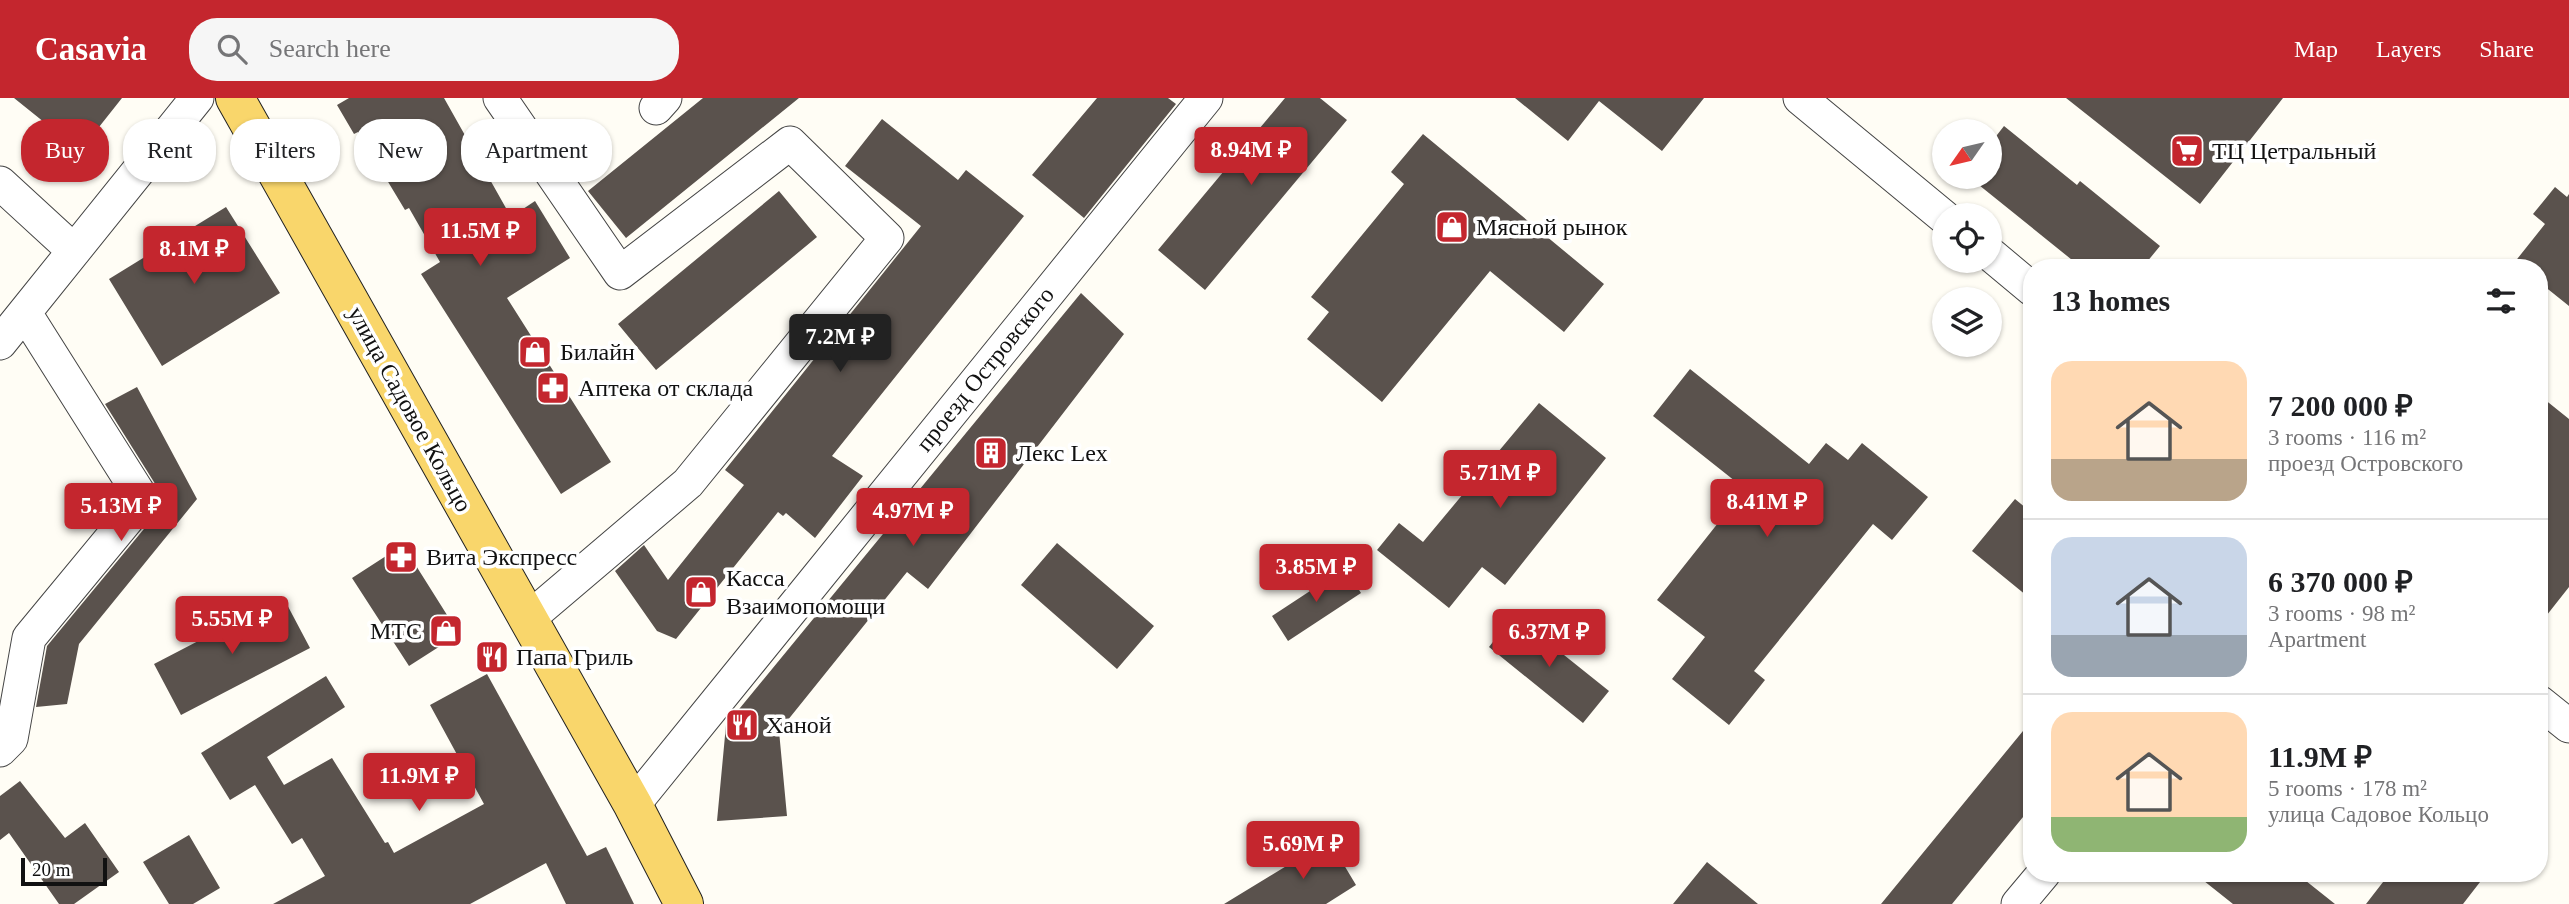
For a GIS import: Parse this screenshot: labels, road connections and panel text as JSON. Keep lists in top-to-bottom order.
{
  "streets": {
    "main road": ["улица Садовое Кольцо"],
    "street": ["проезд Островского"]
  },
  "crossings": [
    ["проезд Островского", "улица Садовое Кольцо"]
  ],
  "places": {
    "supermarket": ["ТЦ Цетральный"],
    "shop": [
      "Мясной рынок",
      "Билайн",
      "Касса Взаимопомощи",
      "МТС"
    ],
    "pharmacy": ["Аптека от склада", "Вита Экспресс"],
    "building": ["Лекс Lex"],
    "restaurant": ["Папа Гриль", "Ханой"]
  },
  "scale_bar": "20 m",
  "north": "bottom left",
  "page": {
    "header": "Casavia",
    "search": "Search here",
    "nav": ["Map", "Layers", "Share"],
    "chip": [
      "Buy",
      "Rent",
      "Filters",
      "New",
      "Apartment"
    ],
    "price": [
      "8.94M ₽",
      "11.5M ₽",
      "8.1M ₽",
      "7.2M ₽",
      "5.71M ₽",
      "8.41M ₽",
      "5.13M ₽",
      "4.97M ₽",
      "3.85M ₽",
      "5.55M ₽",
      "6.37M ₽",
      "11.9M ₽",
      "5.69M ₽"
    ],
    "heading": "13 homes",
    "list": [
      {
        "name": "7 200 000 ₽",
        "note": "3 rooms · 116 m² · проезд Островского"
      },
      {
        "name": "6 370 000 ₽",
        "note": "3 rooms · 98 m² · Apartment"
      },
      {
        "name": "11.9M ₽",
        "note": "5 rooms · 178 m² · улица Садовое Кольцо"
      }
    ],
    "scale": "20 m"
  }
}
